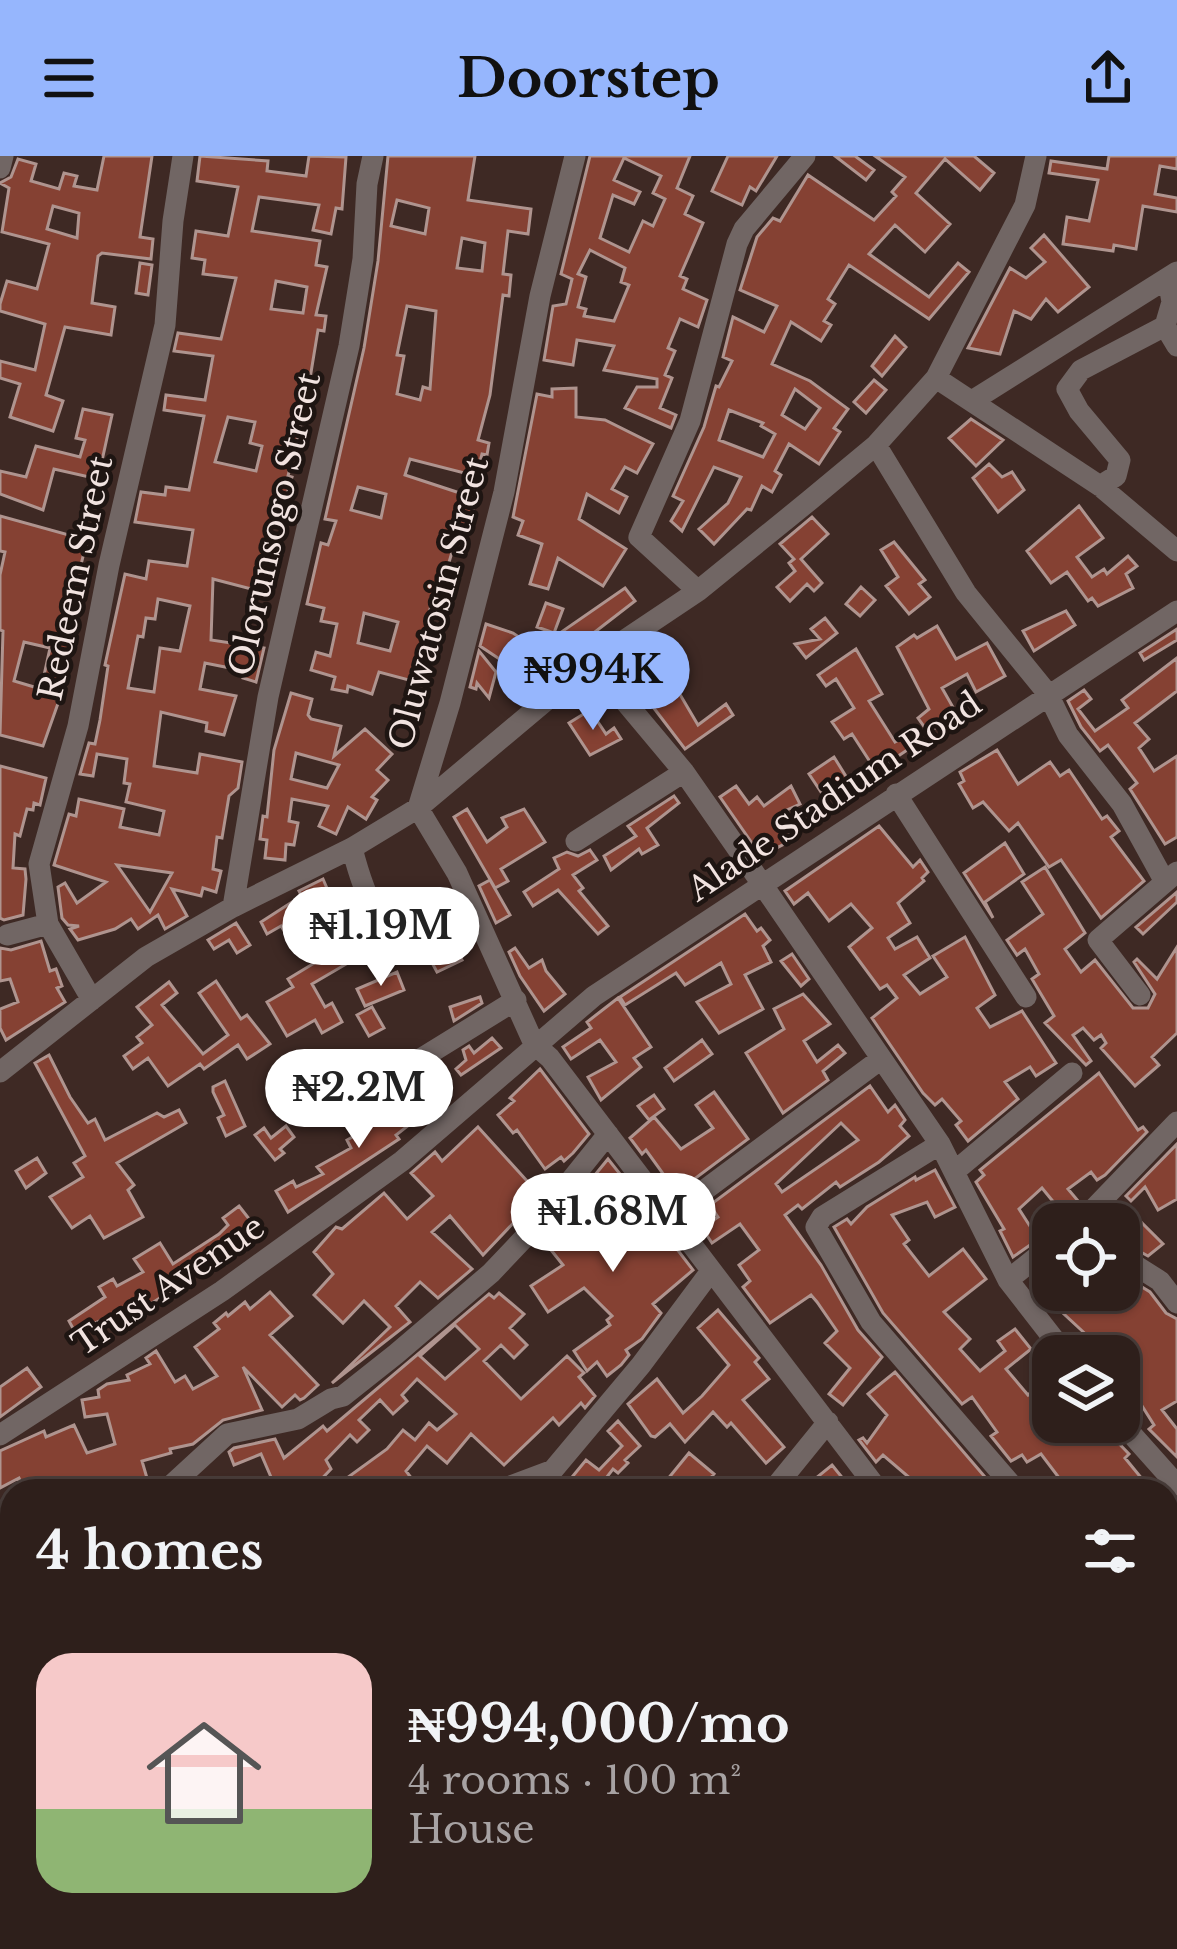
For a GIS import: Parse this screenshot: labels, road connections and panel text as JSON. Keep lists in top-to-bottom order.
{
  "streets": {
    "street": [
      "Olorunsogo Street",
      "Redeem Street",
      "Oluwatosin Street",
      "Alade Stadium Road",
      "Trust Avenue"
    ]
  },
  "crossings": [
    ["Alade Stadium Road", "Trust Avenue"]
  ],
  "page": {
    "header": "Doorstep",
    "price": [
      "₦994K",
      "₦1.19M",
      "₦2.2M",
      "₦1.68M"
    ],
    "heading": "4 homes",
    "list": [
      {
        "name": "₦994,000/mo",
        "note": "4 rooms · 100 m² · House"
      }
    ]
  }
}
